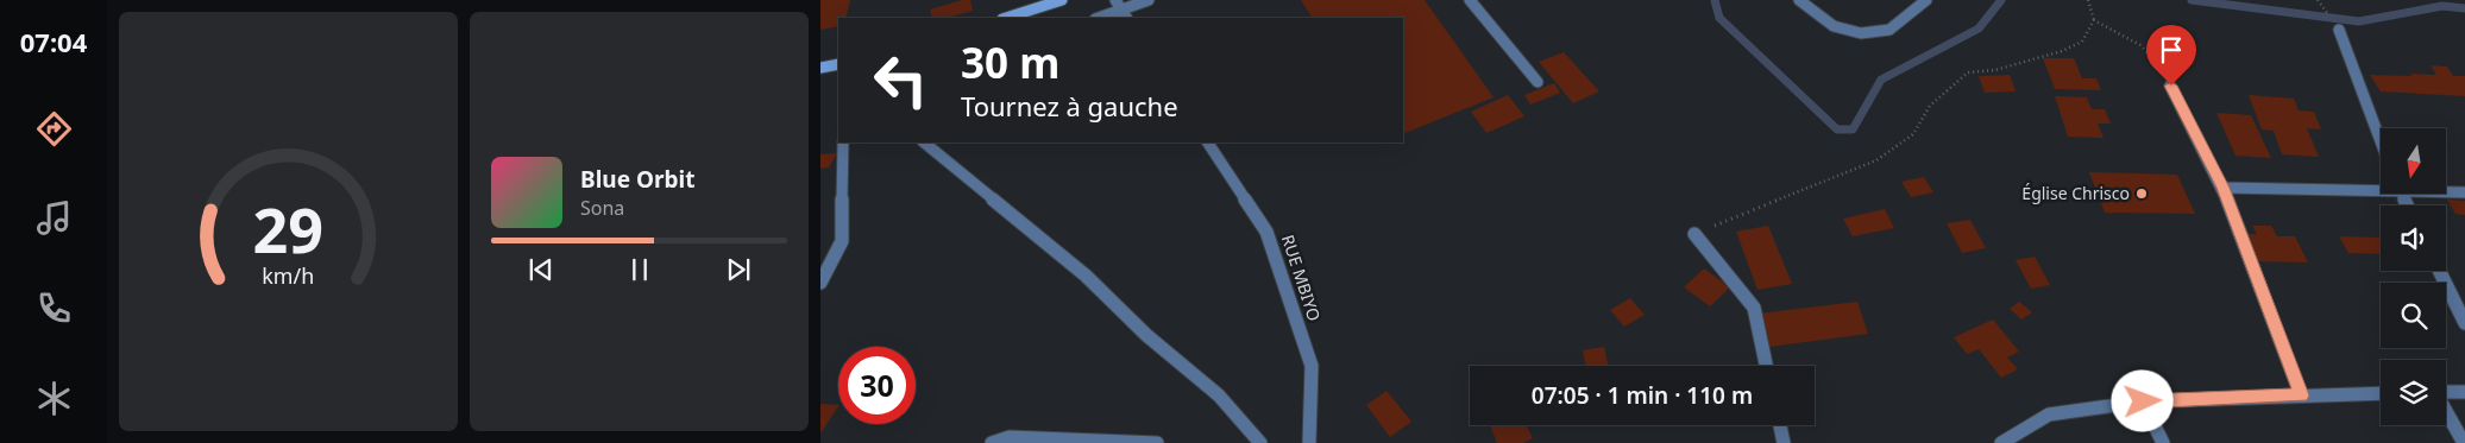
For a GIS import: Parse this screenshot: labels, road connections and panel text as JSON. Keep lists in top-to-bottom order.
{
  "streets": {
    "street": ["RUE MBIYO"]
  },
  "places": ["Église Chrisco"],
  "north": "bottom",
  "page": {
    "tabs": "07:04",
    "turn": ["30 m", "Tournez à gauche"],
    "song": ["Blue Orbit", "Sona"],
    "limit": "30",
    "trip": "07:05 · 1 min · 110 m",
    "gauge": ["29", "km/h"]
  }
}
